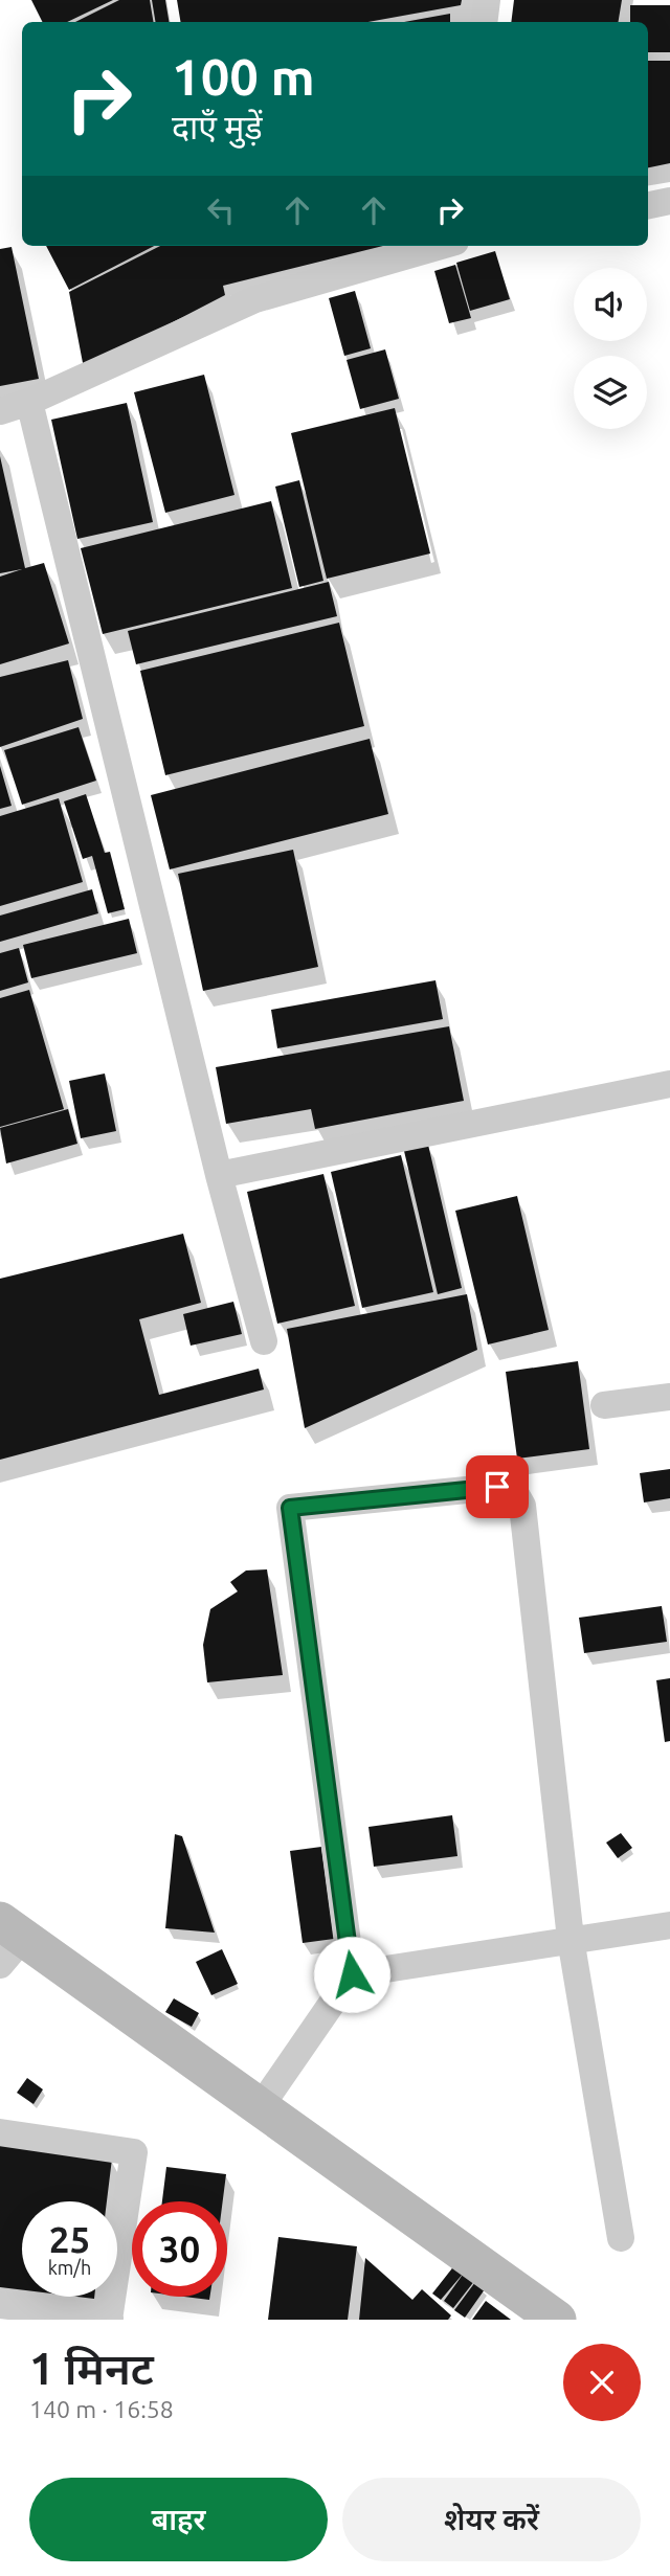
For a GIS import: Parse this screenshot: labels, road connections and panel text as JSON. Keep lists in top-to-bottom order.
{
  "page": {
    "turn": ["100 m", "दाएँ मुड़ें"],
    "speed": "25 km/h",
    "limit": "30",
    "heading": ["1 मिनट", "140 m · 16:58"],
    "buttons": ["बाहर", "शेयर करें"]
  }
}
